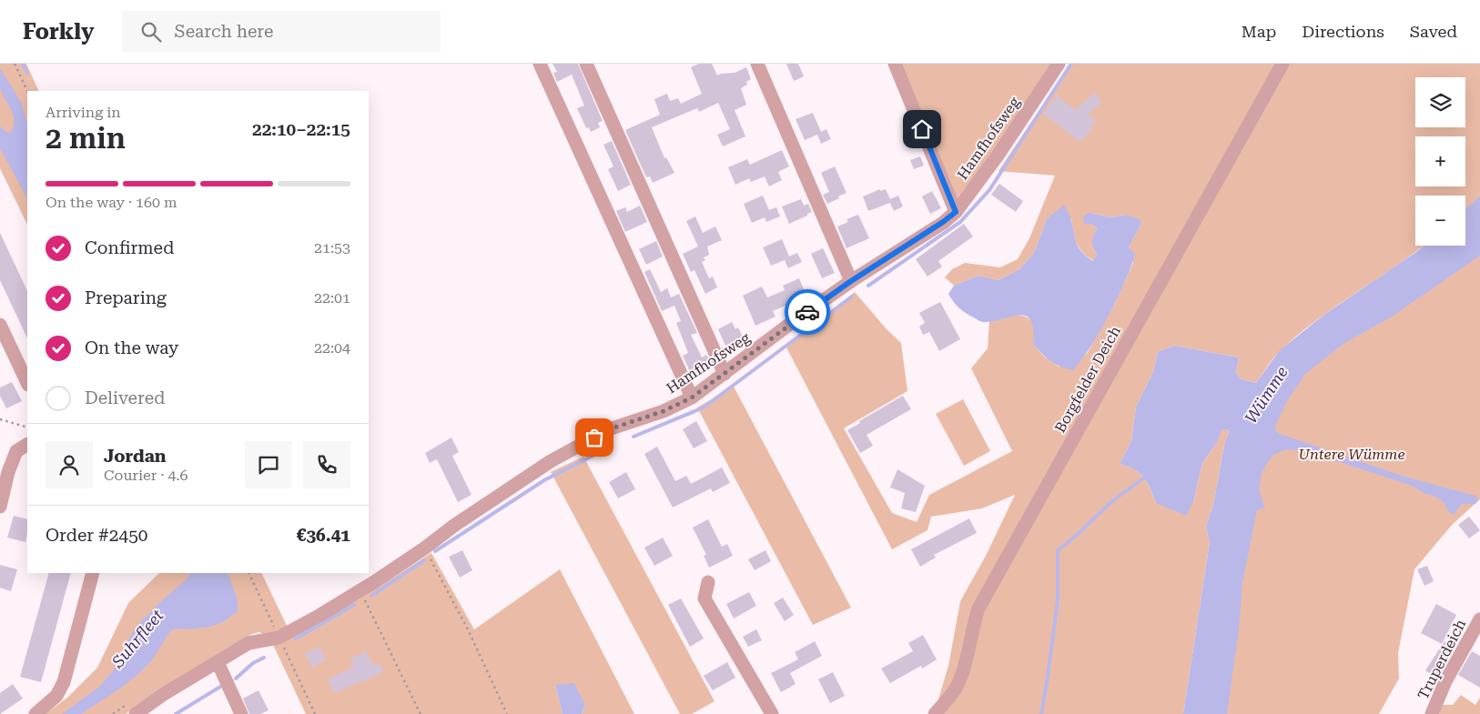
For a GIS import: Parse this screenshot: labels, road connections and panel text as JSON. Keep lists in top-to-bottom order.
{
  "streets": {
    "street": ["Hamfhofsweg", "Borgfelder Deich", "Truperdeich"]
  },
  "water": ["Wümme", "Suhrfleet"],
  "parks": ["Untere Wümme"],
  "page": {
    "header": "Forkly",
    "search": "Search here",
    "nav": ["Map", "Directions", "Saved"],
    "map_buttons": ["+", "−"],
    "heading": ["2 min", "Arriving in", "22:10–22:15"],
    "panel": [
      "Jordan",
      "Courier · 4.6",
      "Order #2450",
      "€36.41"
    ],
    "bar": "On the way · 160 m",
    "list": [
      ["Confirmed", "21:53"],
      ["Preparing", "22:01"],
      ["On the way", "22:04"],
      "Delivered"
    ]
  }
}
